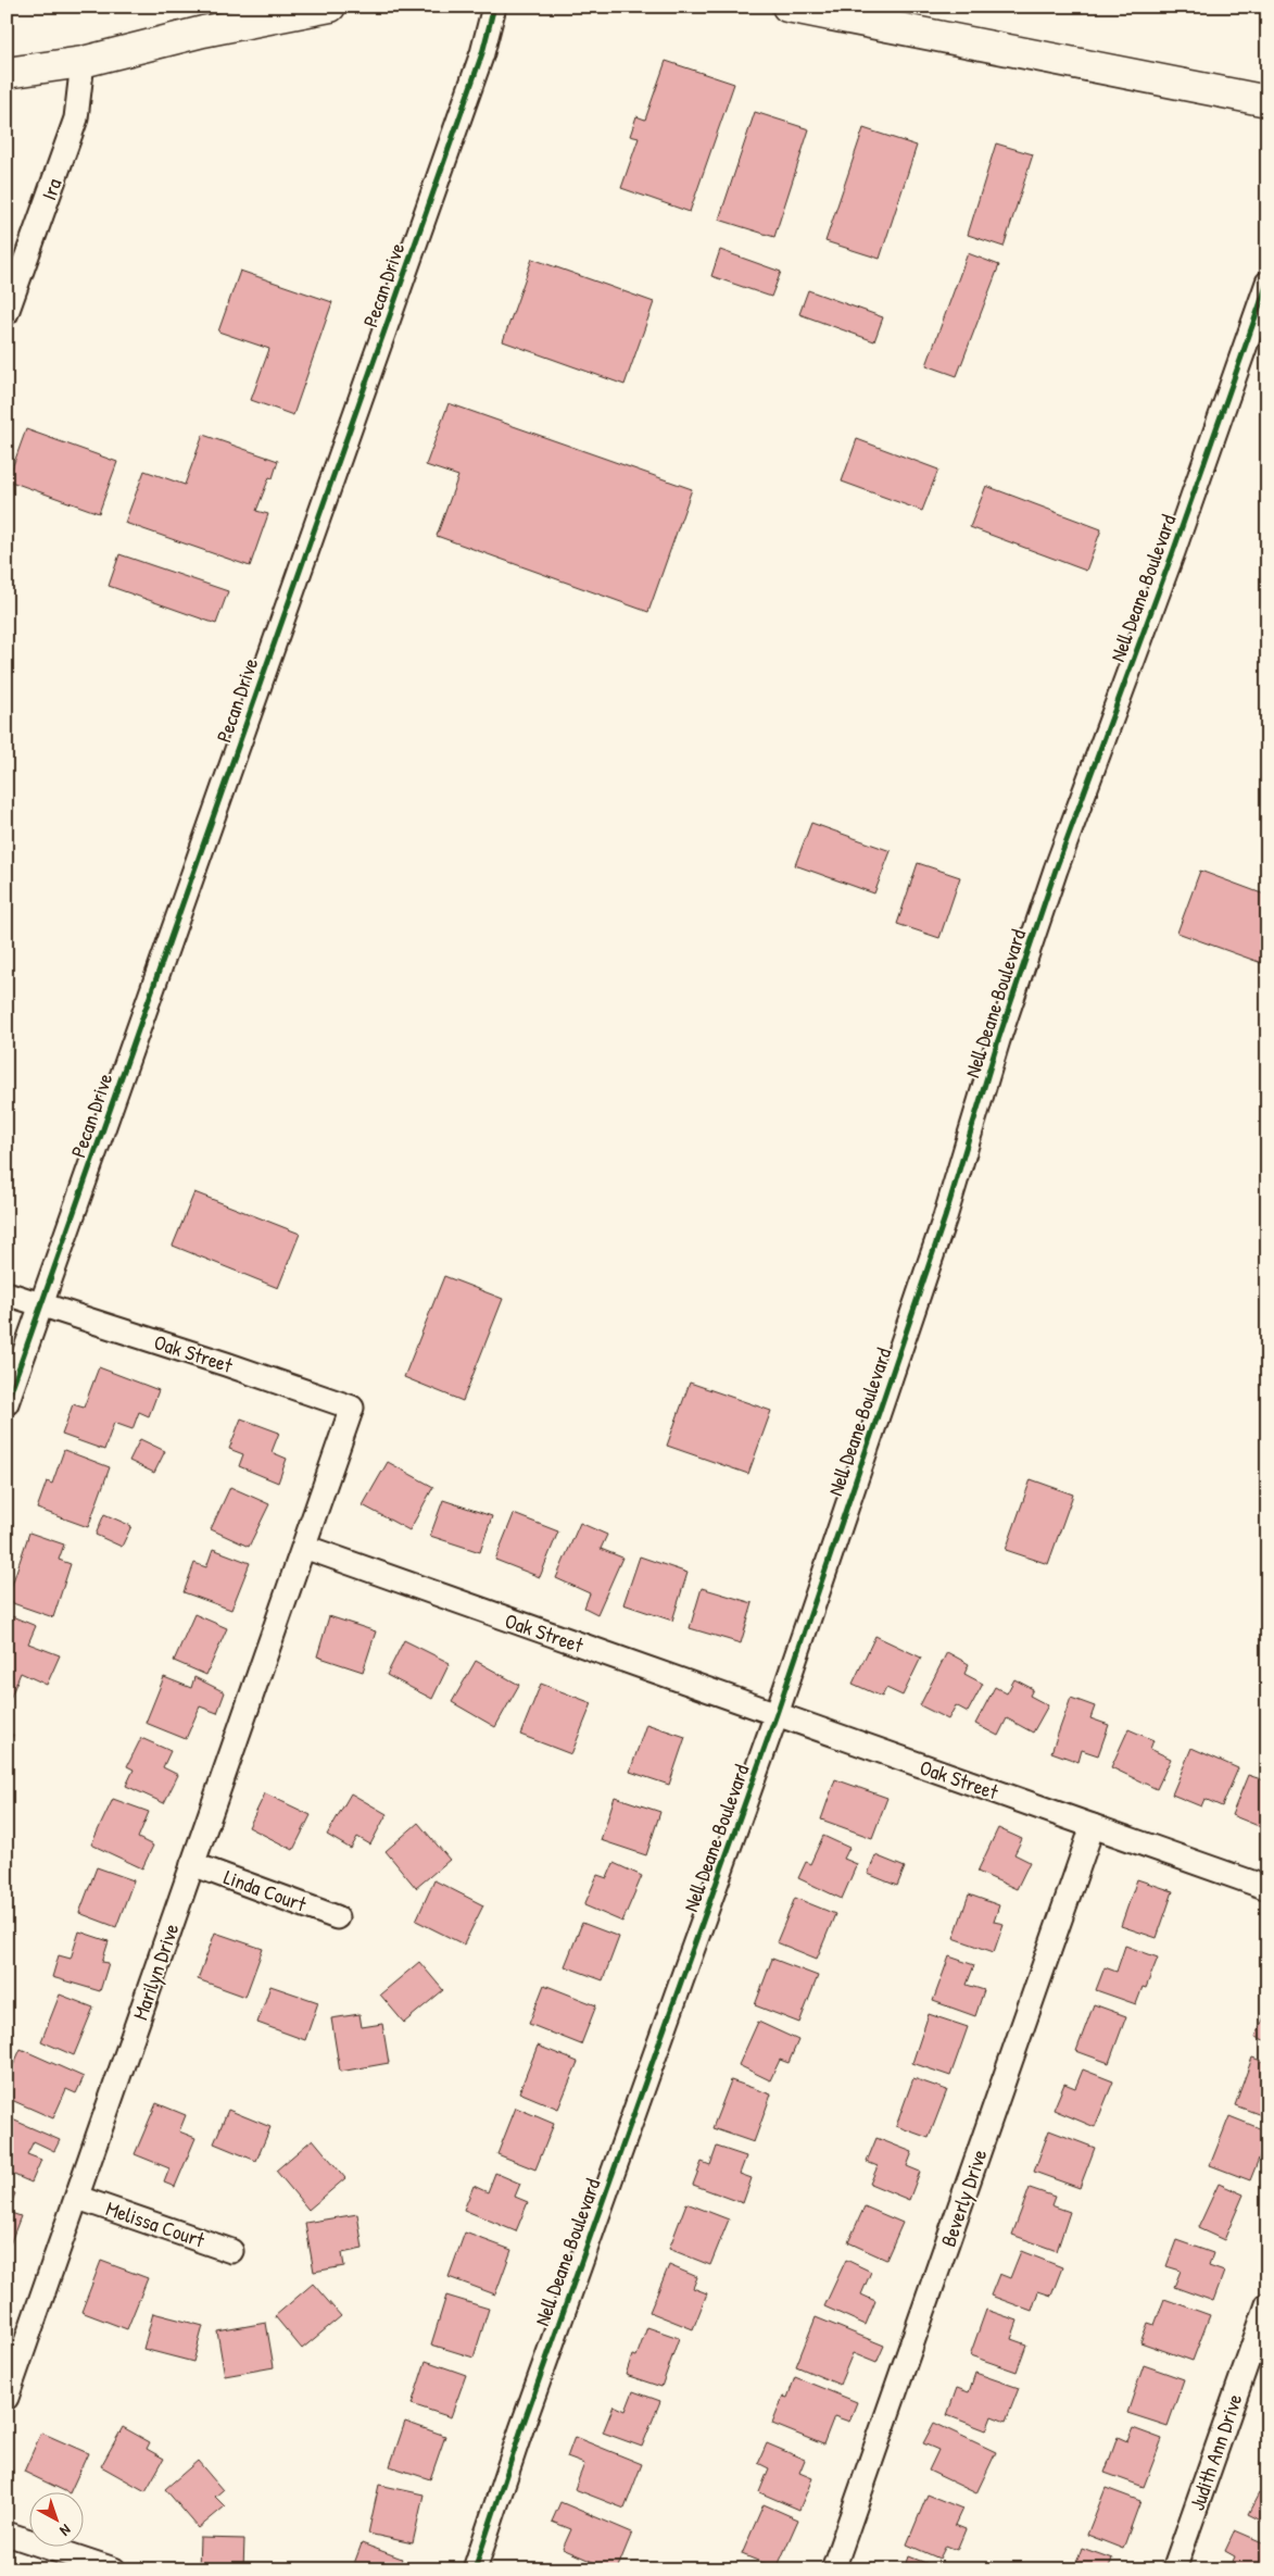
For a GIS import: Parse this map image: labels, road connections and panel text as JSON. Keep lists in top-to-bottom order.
{
  "streets": {
    "street": [
      "Ira",
      "Pecan Drive",
      "Nell Deane Boulevard",
      "Oak Street",
      "Linda Court",
      "Marilyn Drive",
      "Beverly Drive",
      "Melissa Court",
      "Judith Ann Drive"
    ]
  },
  "crossings": [
    ["Pecan Drive", "Oak Street"],
    ["Nell Deane Boulevard", "Oak Street"],
    ["Oak Street", "Marilyn Drive"],
    ["Oak Street", "Beverly Drive"],
    ["Linda Court", "Marilyn Drive"],
    ["Marilyn Drive", "Melissa Court"]
  ],
  "north": "bottom right"
}
